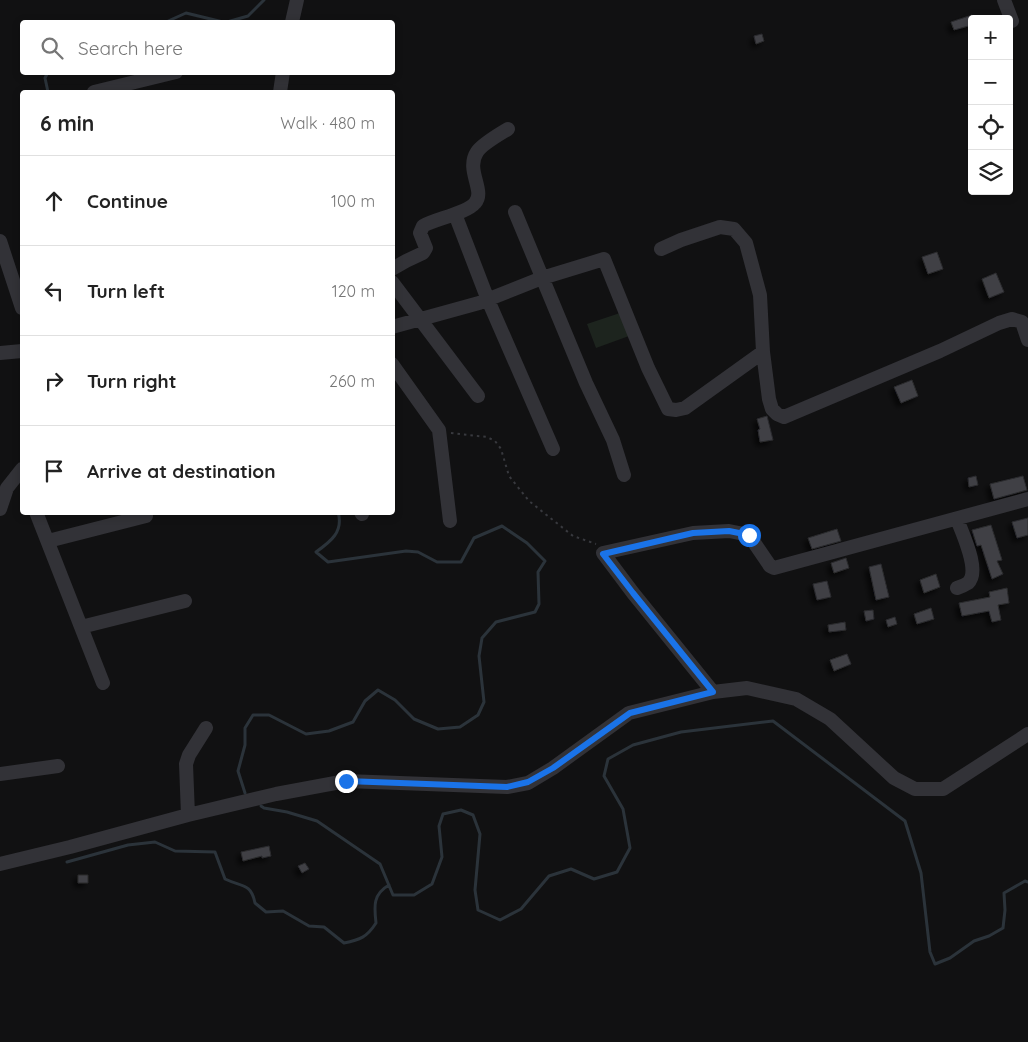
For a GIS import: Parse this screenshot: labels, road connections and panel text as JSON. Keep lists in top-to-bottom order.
{
  "page": {
    "map_buttons": ["+", "−"],
    "search": "Search here",
    "heading": ["6 min", "Walk · 480 m"],
    "list": [
      ["Continue", "100 m"],
      ["Turn left", "120 m"],
      ["Turn right", "260 m"],
      "Arrive at destination"
    ]
  }
}
